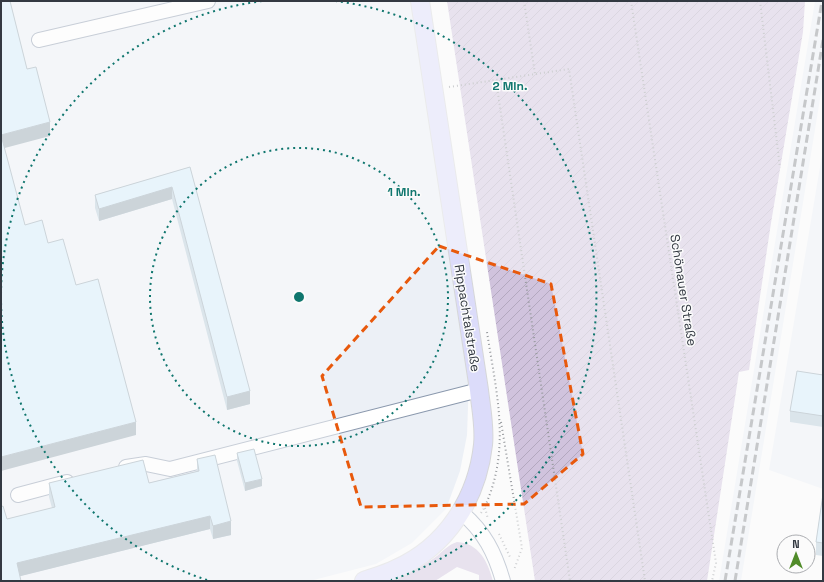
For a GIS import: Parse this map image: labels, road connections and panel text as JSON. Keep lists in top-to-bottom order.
{
  "streets": {
    "main road": ["Rippachtalstraße"],
    "path": ["Schönauer Straße"]
  },
  "north": "top",
  "rings": ["2 Min.", "1 Min."]
}
